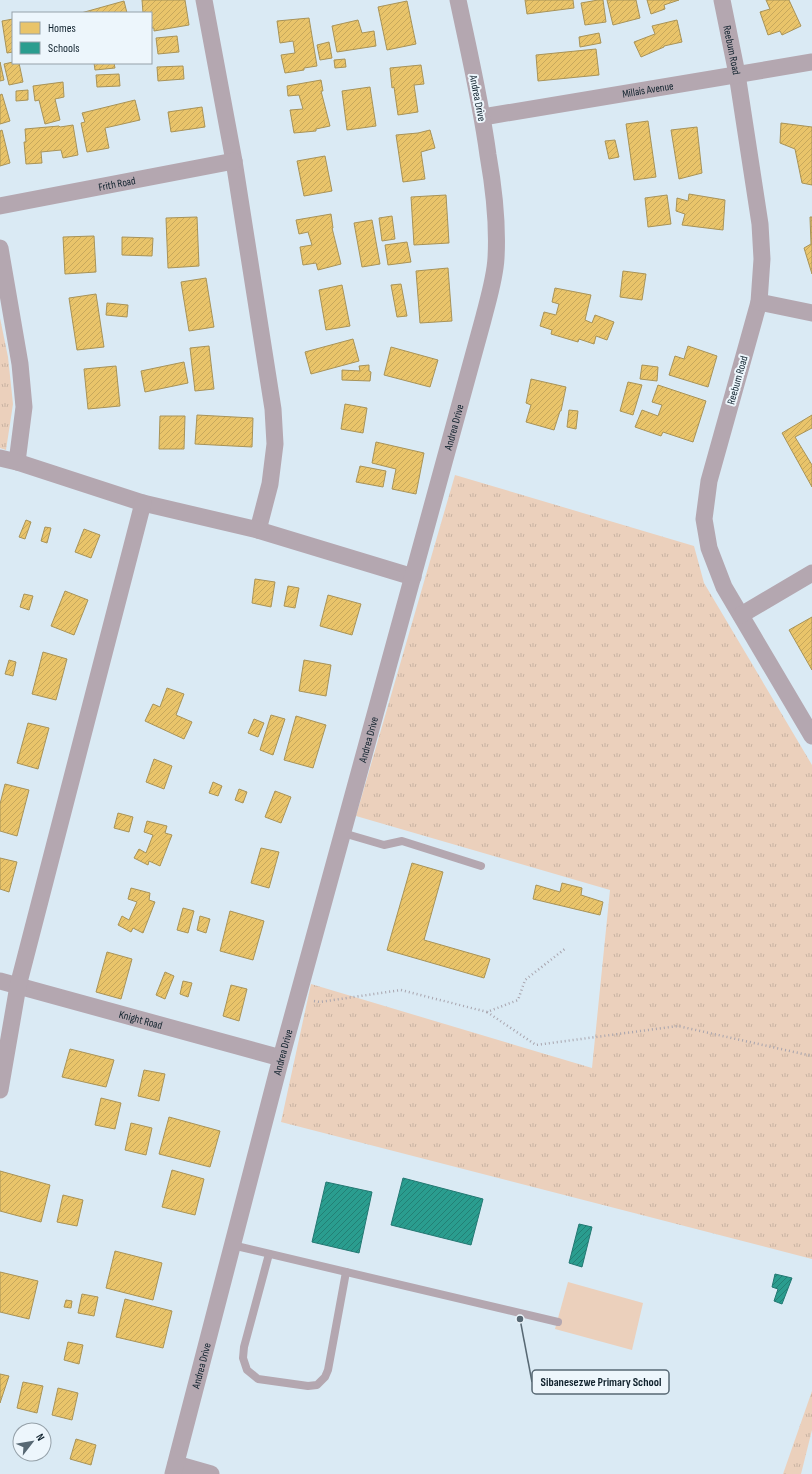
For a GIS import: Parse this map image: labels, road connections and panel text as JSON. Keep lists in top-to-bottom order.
{
  "streets": {
    "street": [
      "Reebum Road",
      "Millais Avenue",
      "Andrea Drive",
      "Frith Road",
      "Knight Road"
    ]
  },
  "crossings": [
    ["Reebum Road", "Millais Avenue"],
    ["Millais Avenue", "Andrea Drive"],
    ["Andrea Drive", "Knight Road"]
  ],
  "places": ["Sibanesezwe Primary School"],
  "legend": ["Homes", "Schools"],
  "north": "top right"
}
